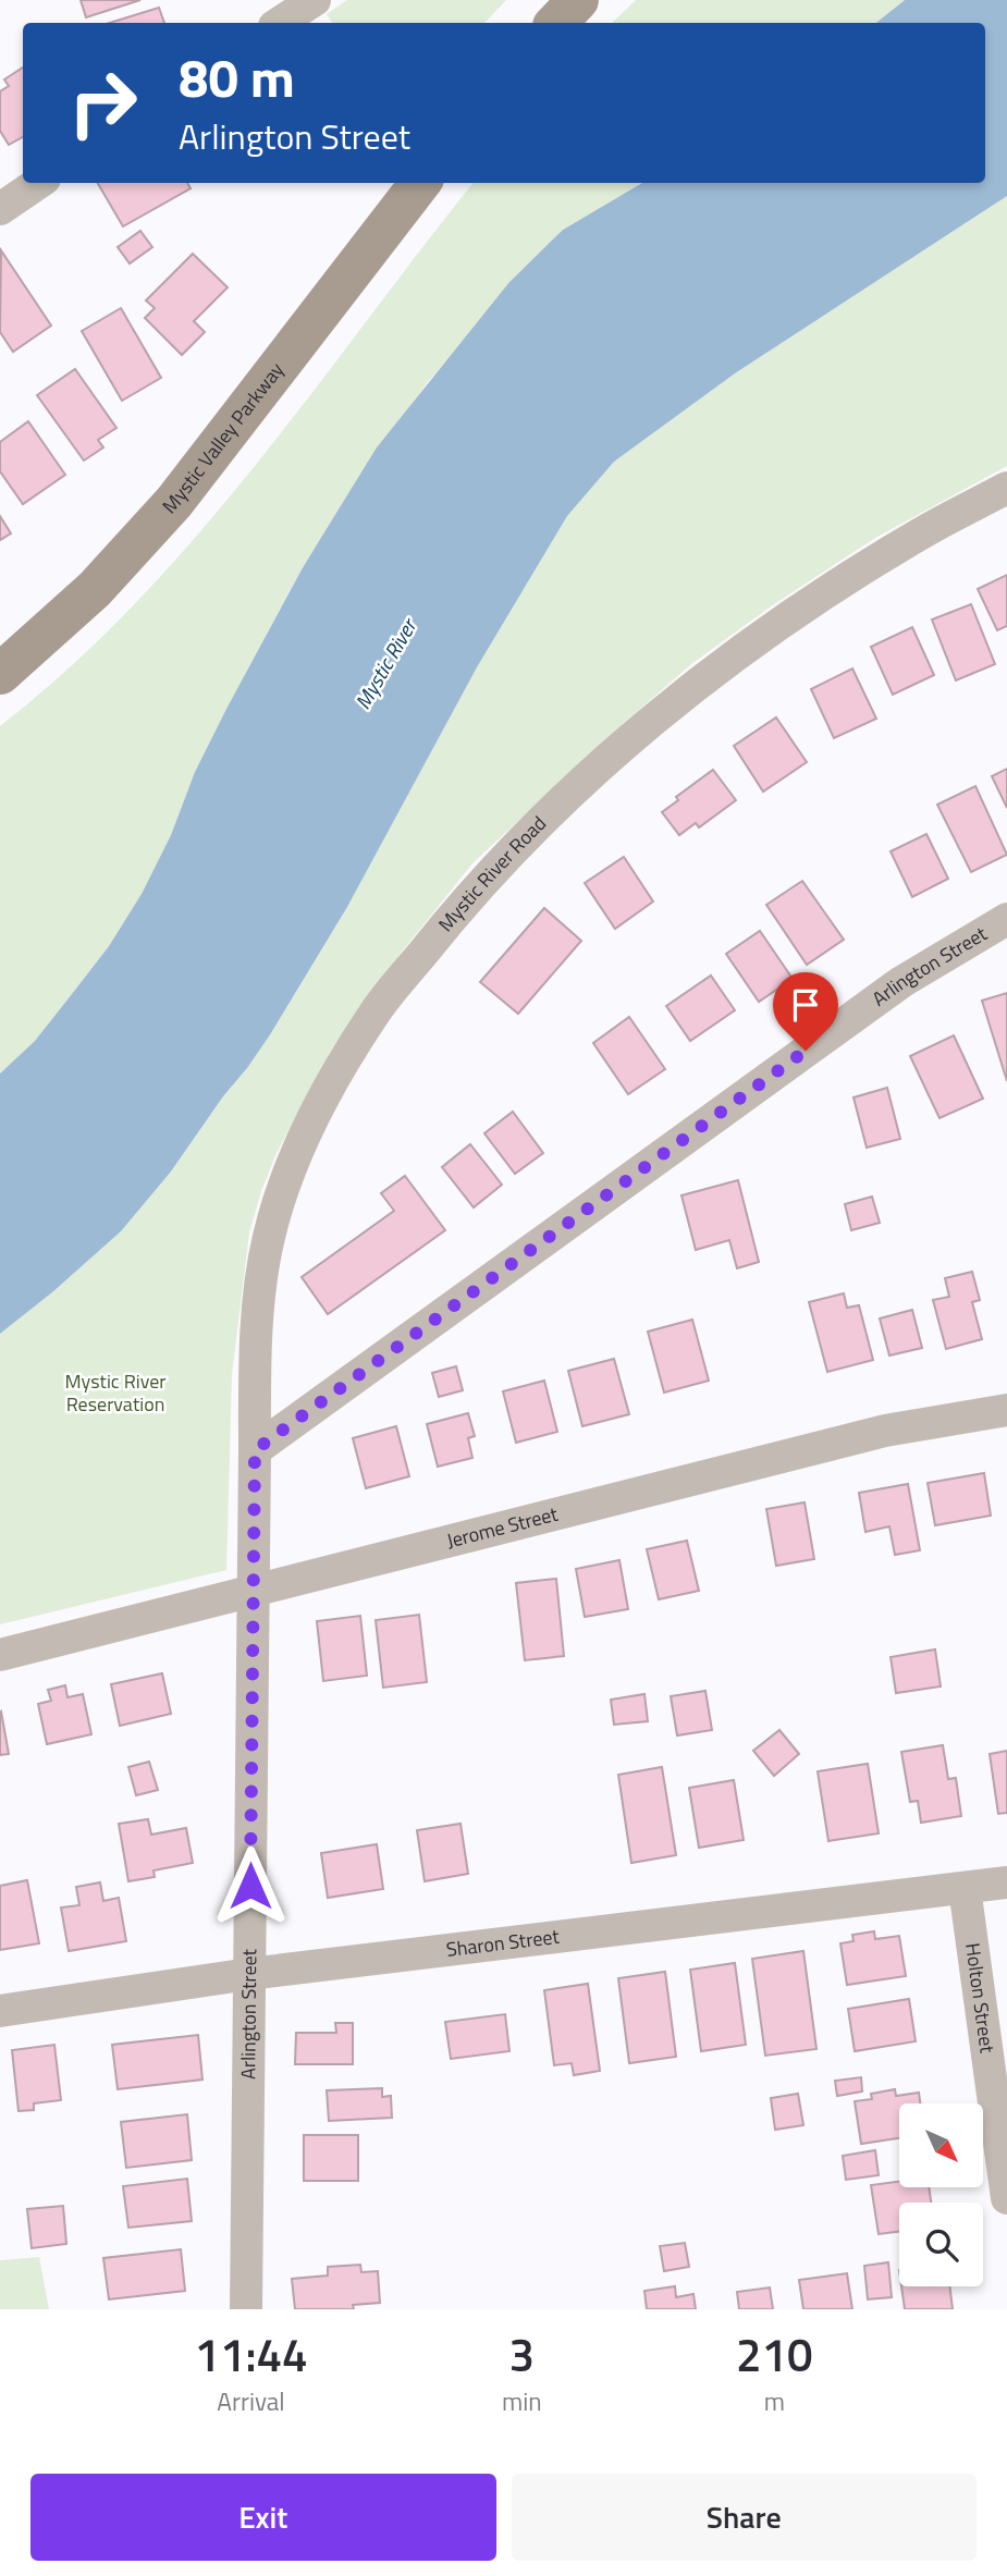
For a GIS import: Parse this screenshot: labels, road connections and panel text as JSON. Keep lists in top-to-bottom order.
{
  "streets": {
    "main road": ["Mystic Valley Parkway"],
    "street": [
      "Mystic River Road",
      "Arlington Street",
      "Jerome Street",
      "Sharon Street",
      "Holton Street"
    ]
  },
  "crossings": [
    ["Mystic River Road", "Arlington Street"],
    ["Arlington Street", "Jerome Street"],
    ["Arlington Street", "Sharon Street"],
    ["Sharon Street", "Holton Street"]
  ],
  "water": ["Mystic River"],
  "parks": ["Mystic River Reservation"],
  "north": "bottom right",
  "page": {
    "turn": ["80 m", "Arlington Street"],
    "eta": [
      "11:44",
      "Arrival",
      "3",
      "min",
      "210",
      "m"
    ],
    "buttons": ["Exit", "Share"]
  }
}
